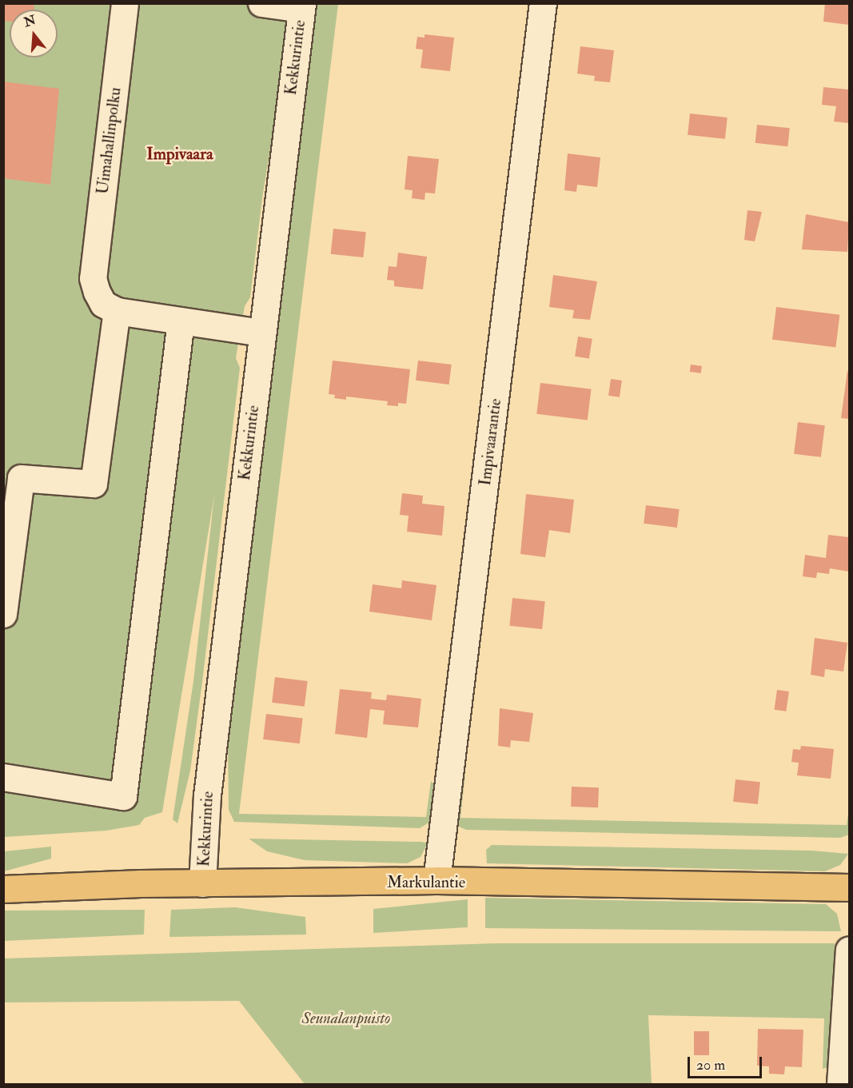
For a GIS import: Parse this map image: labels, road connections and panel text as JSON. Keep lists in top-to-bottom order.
{
  "streets": {
    "main road": ["Markulantie"],
    "street": ["Kekkurintie", "Uimahallinpolku", "Impivaarantie"]
  },
  "crossings": [
    ["Kekkurintie", "Markulantie"],
    ["Impivaarantie", "Markulantie"]
  ],
  "districts": ["Impivaara"],
  "parks": ["Seunalanpuisto"],
  "scale_bar": "20 m",
  "north": "top"
}
